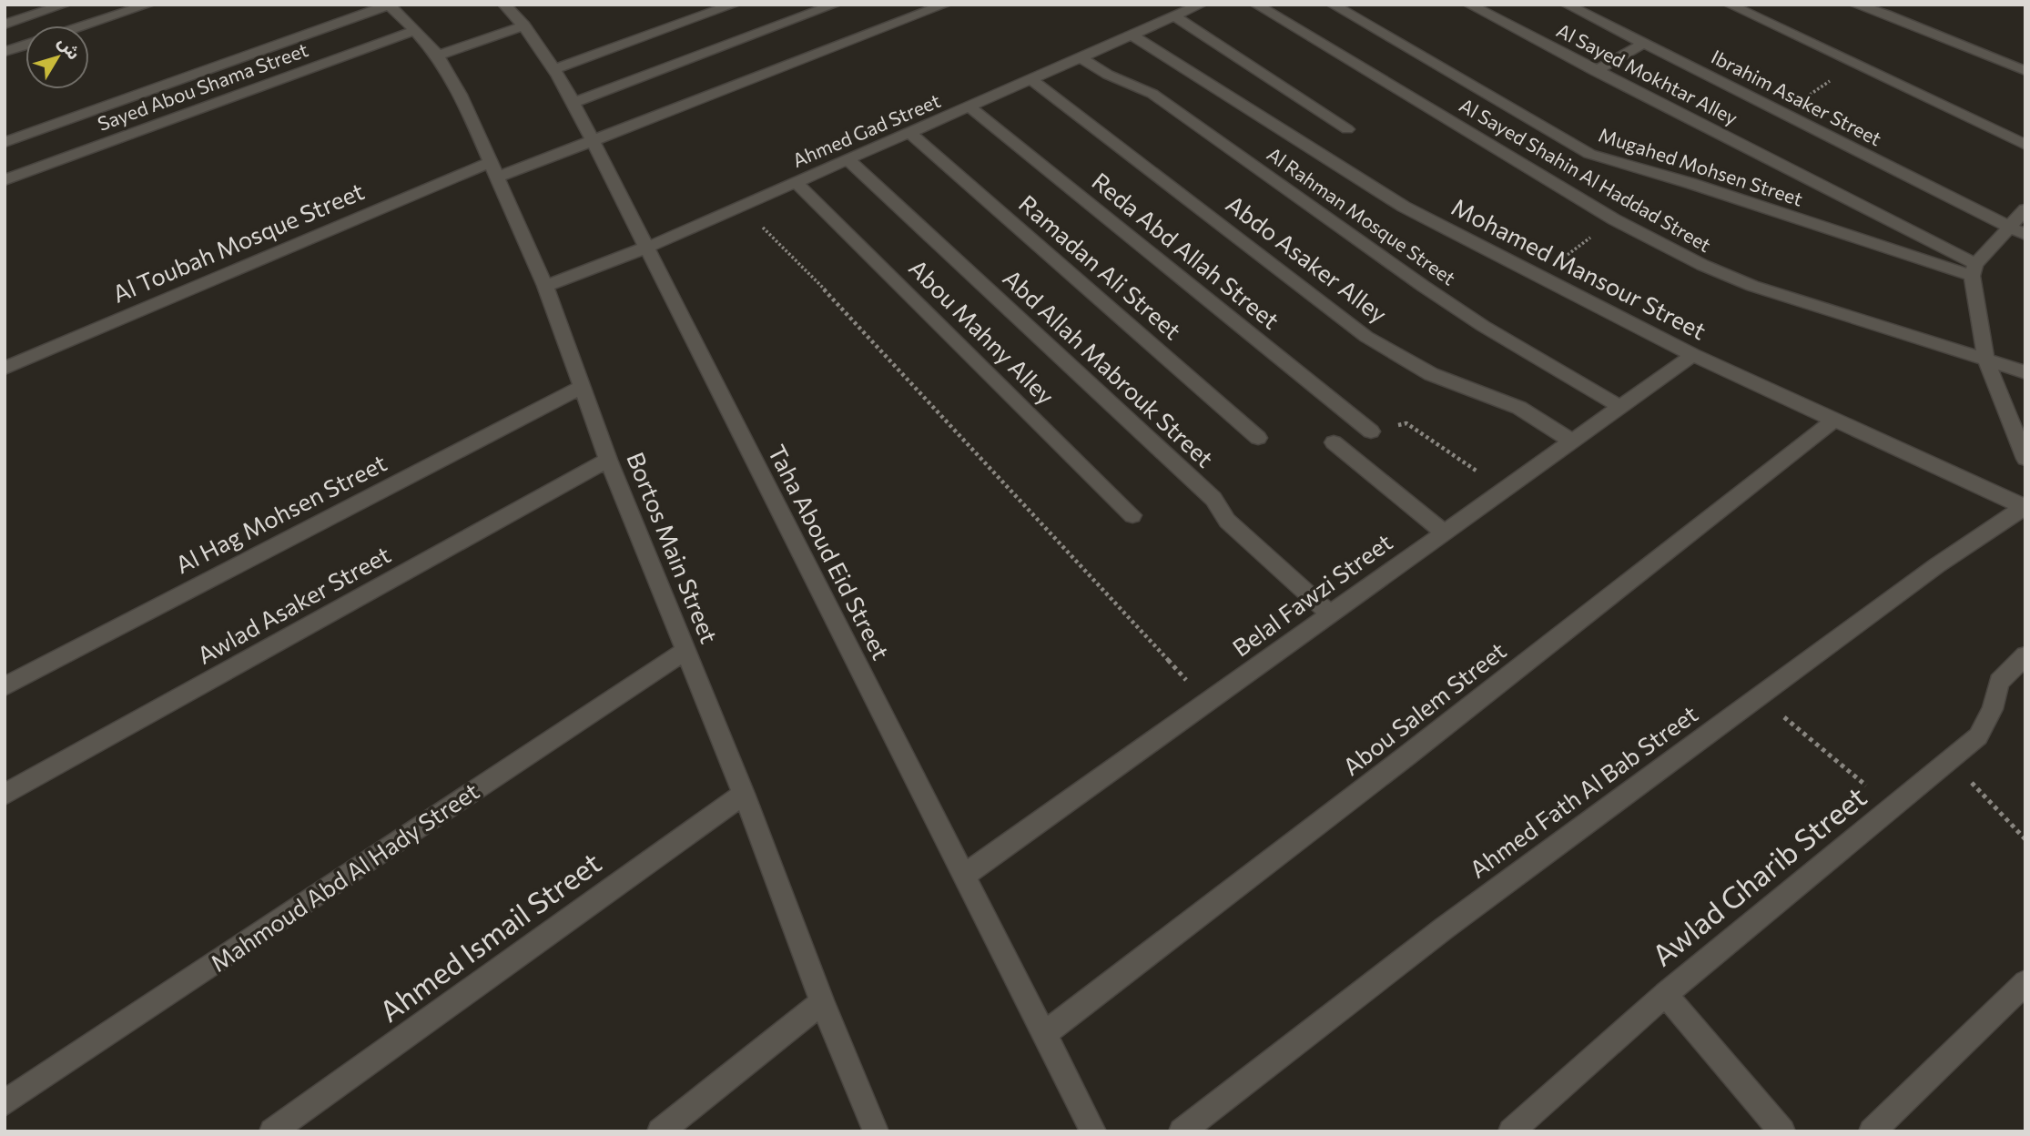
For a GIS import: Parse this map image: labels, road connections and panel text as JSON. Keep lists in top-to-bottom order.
{
  "streets": {
    "street": [
      "Al Sayed Mokhtar Alley",
      "Sayed Abou Shama Street",
      "Ibrahim Asaker Street",
      "Ahmed Gad Street",
      "Mugahed Mohsen Street",
      "Al Sayed Shahin Al Haddad Street",
      "Al Rahman Mosque Street",
      "Al Toubah Mosque Street",
      "Reda Abd Allah Street",
      "Abdo Asaker Alley",
      "Ramadan Ali Street",
      "Mohamed Mansour Street",
      "Abou Mahny Alley",
      "Abd Allah Mabrouk Street",
      "Al Hag Mohsen Street",
      "Bortos Main Street",
      "Taha Aboud Eid Street",
      "Belal Fawzi Street",
      "Awlad Asaker Street",
      "Abou Salem Street",
      "Ahmed Fath Al Bab Street",
      "Awlad Gharib Street",
      "Mahmoud Abd Al Hady Street",
      "Ahmed Ismail Street"
    ]
  },
  "crossings": [
    ["Al Sayed Mokhtar Alley", "Mugahed Mohsen Street"],
    ["Sayed Abou Shama Street", "Bortos Main Street"],
    ["Ahmed Gad Street", "Al Rahman Mosque Street"],
    ["Ahmed Gad Street", "Reda Abd Allah Street"],
    ["Ahmed Gad Street", "Abdo Asaker Alley"],
    ["Ahmed Gad Street", "Ramadan Ali Street"],
    ["Ahmed Gad Street", "Mohamed Mansour Street"],
    ["Ahmed Gad Street", "Abou Mahny Alley"],
    ["Ahmed Gad Street", "Abd Allah Mabrouk Street"],
    ["Ahmed Gad Street", "Bortos Main Street"],
    ["Ahmed Gad Street", "Taha Aboud Eid Street"],
    ["Al Rahman Mosque Street", "Belal Fawzi Street"],
    ["Al Toubah Mosque Street", "Bortos Main Street"],
    ["Al Toubah Mosque Street", "Taha Aboud Eid Street"],
    ["Abdo Asaker Alley", "Belal Fawzi Street"],
    ["Mohamed Mansour Street", "Belal Fawzi Street"],
    ["Mohamed Mansour Street", "Abou Salem Street"],
    ["Mohamed Mansour Street", "Ahmed Fath Al Bab Street"],
    ["Abd Allah Mabrouk Street", "Belal Fawzi Street"],
    ["Al Hag Mohsen Street", "Bortos Main Street"],
    ["Bortos Main Street", "Awlad Asaker Street"],
    ["Bortos Main Street", "Mahmoud Abd Al Hady Street"],
    ["Bortos Main Street", "Ahmed Ismail Street"],
    ["Taha Aboud Eid Street", "Belal Fawzi Street"],
    ["Taha Aboud Eid Street", "Abou Salem Street"]
  ],
  "north": "top right"
}
